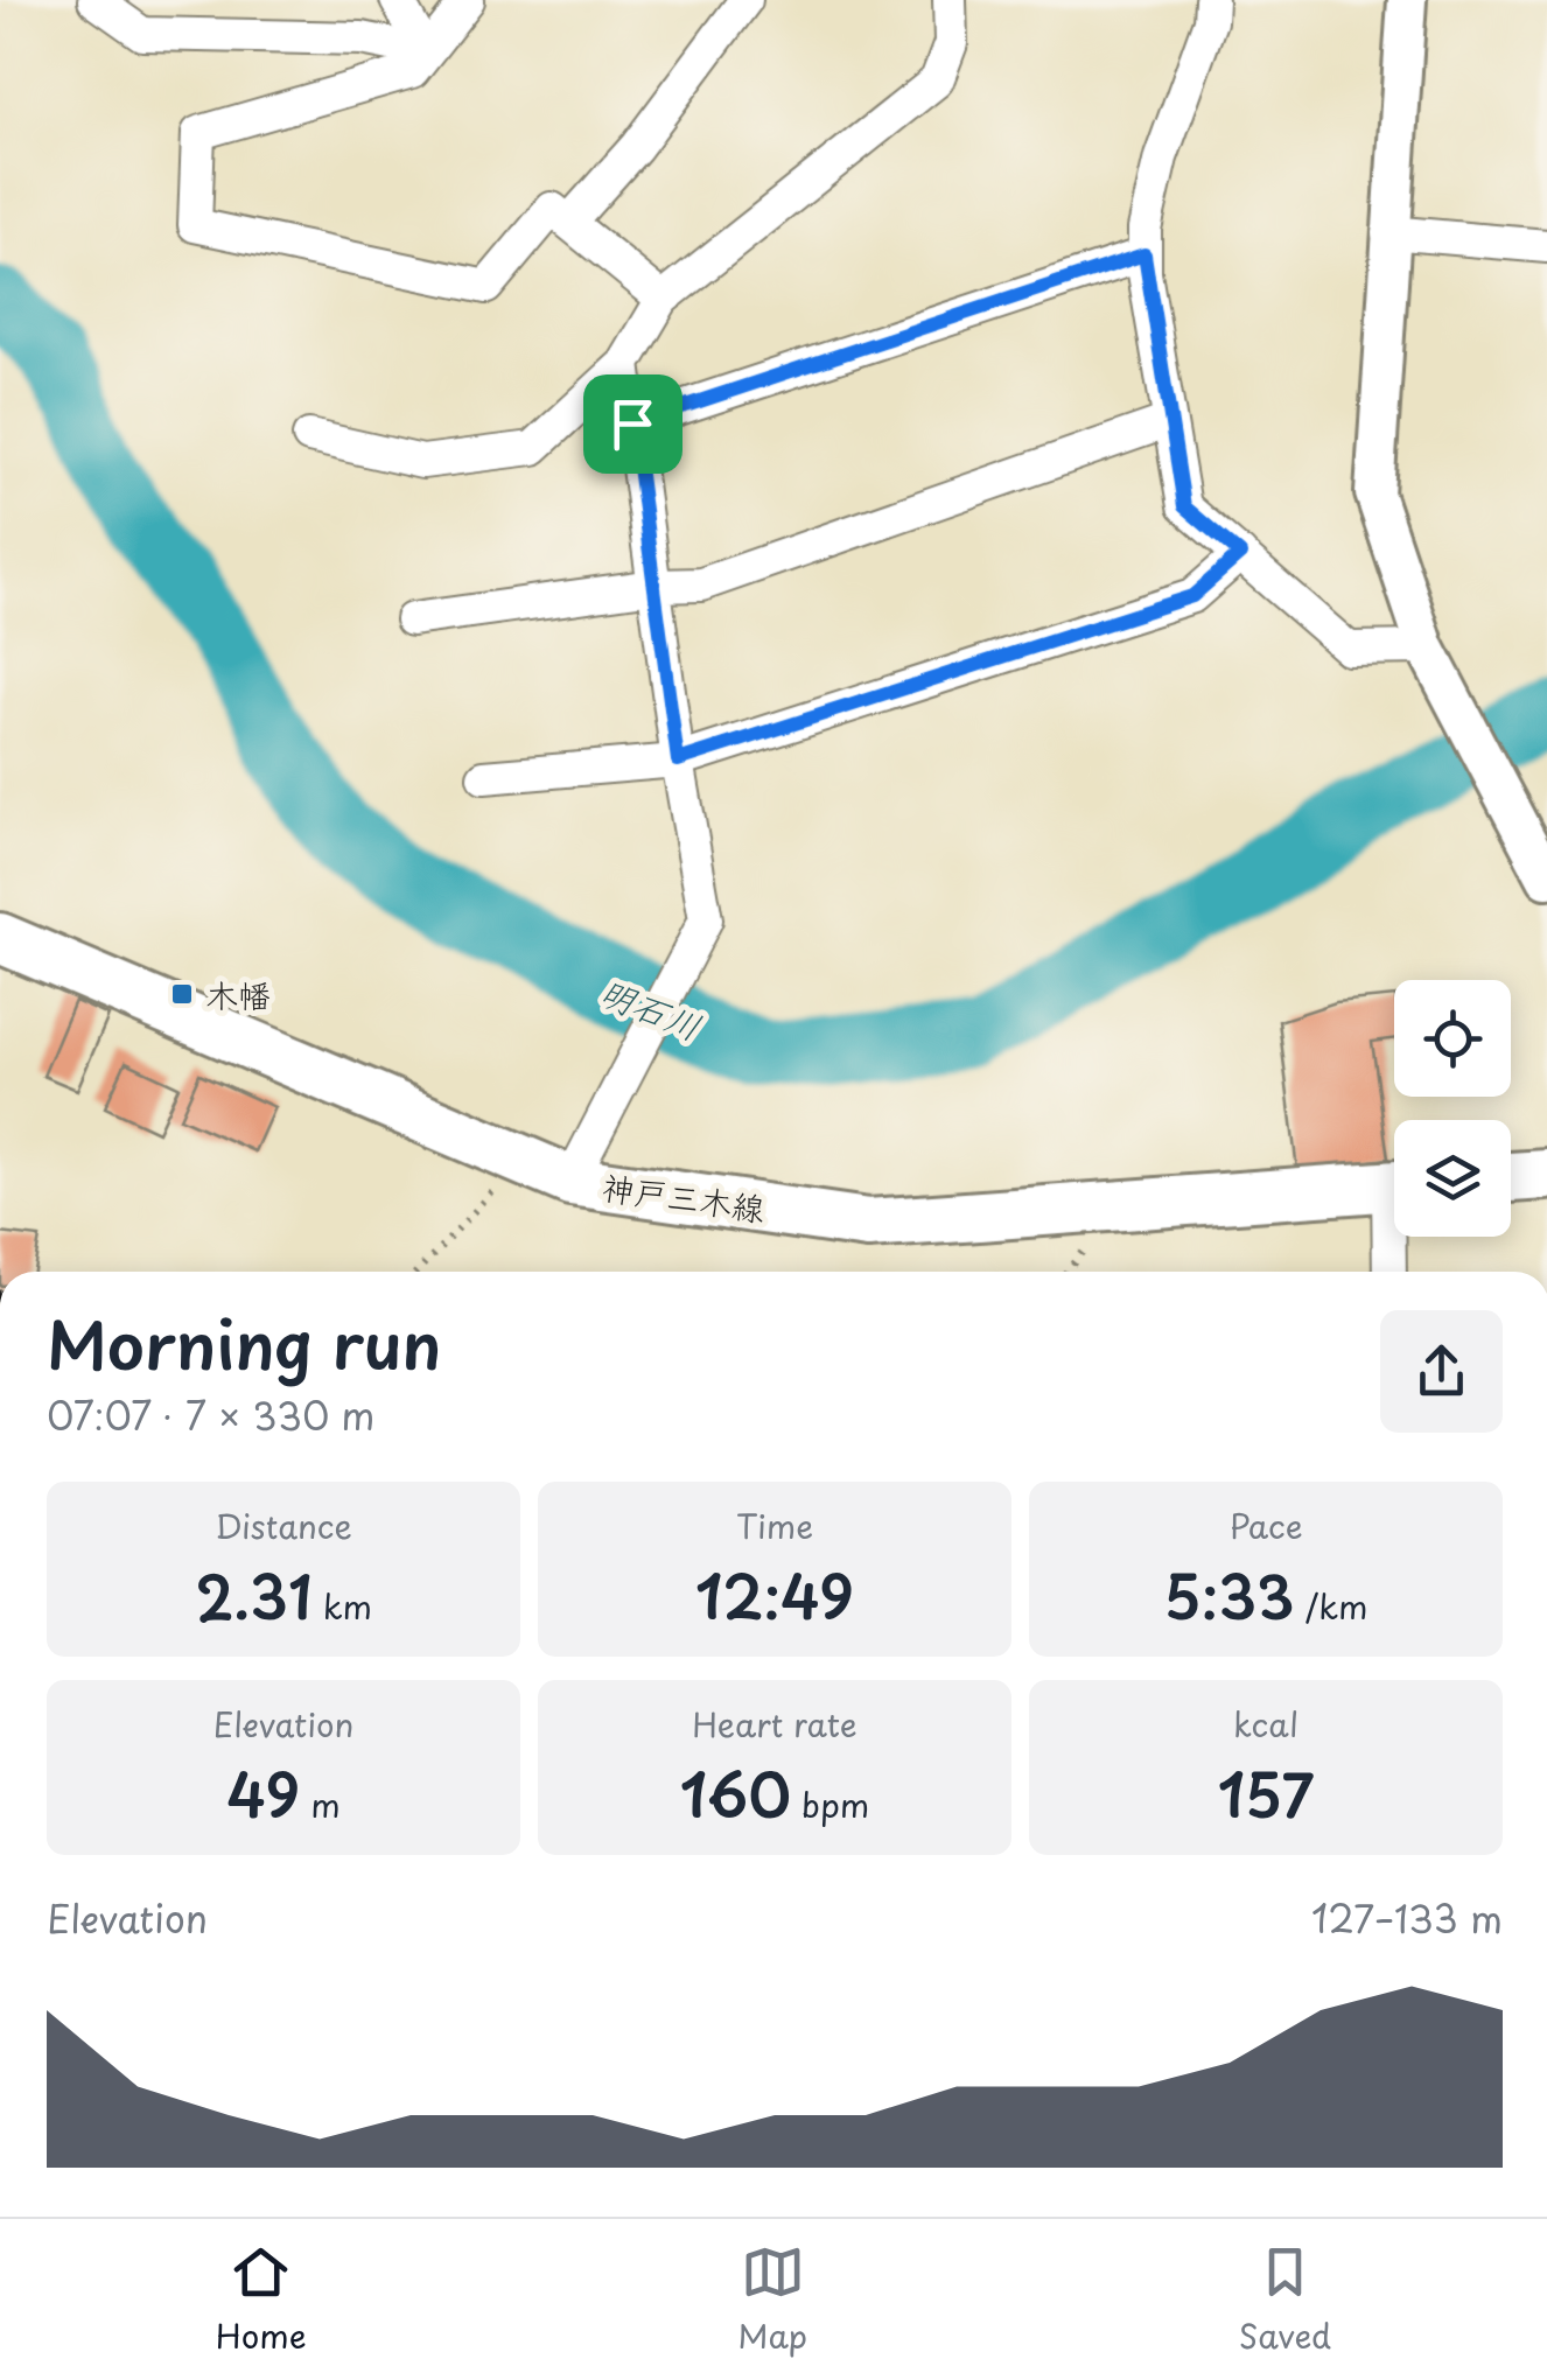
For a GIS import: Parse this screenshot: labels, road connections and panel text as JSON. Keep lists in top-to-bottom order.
{
  "streets": {
    "main road": ["神戸三木線"]
  },
  "water": ["明石川"],
  "places": {
    "transit": ["木幡"]
  },
  "page": {
    "heading": ["Morning run", "07:07 · 7 × 330 m"],
    "stats": [
      ["Distance", "2.31 km"],
      ["Time", "12:49"],
      ["Pace", "5:33 /km"],
      ["Elevation", "49 m"],
      ["Heart rate", "160 bpm"],
      ["kcal", "157"]
    ],
    "chart": ["Elevation", "127–133 m"],
    "tabs": ["Home", "Map", "Saved"]
  }
}
